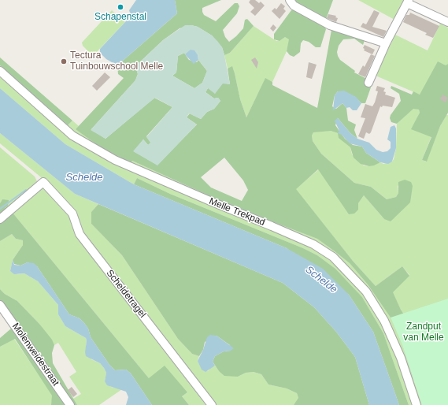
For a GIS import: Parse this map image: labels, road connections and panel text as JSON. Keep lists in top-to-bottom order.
{
  "streets": {
    "street": ["Melle Trekpad", "Scheldetragel", "Molenweidestraat"]
  },
  "water": ["Schelde"],
  "parks": ["Zandput van Melle"],
  "places": ["Schapenstal", "Tectura Tuinbouwschool Melle"]
}
